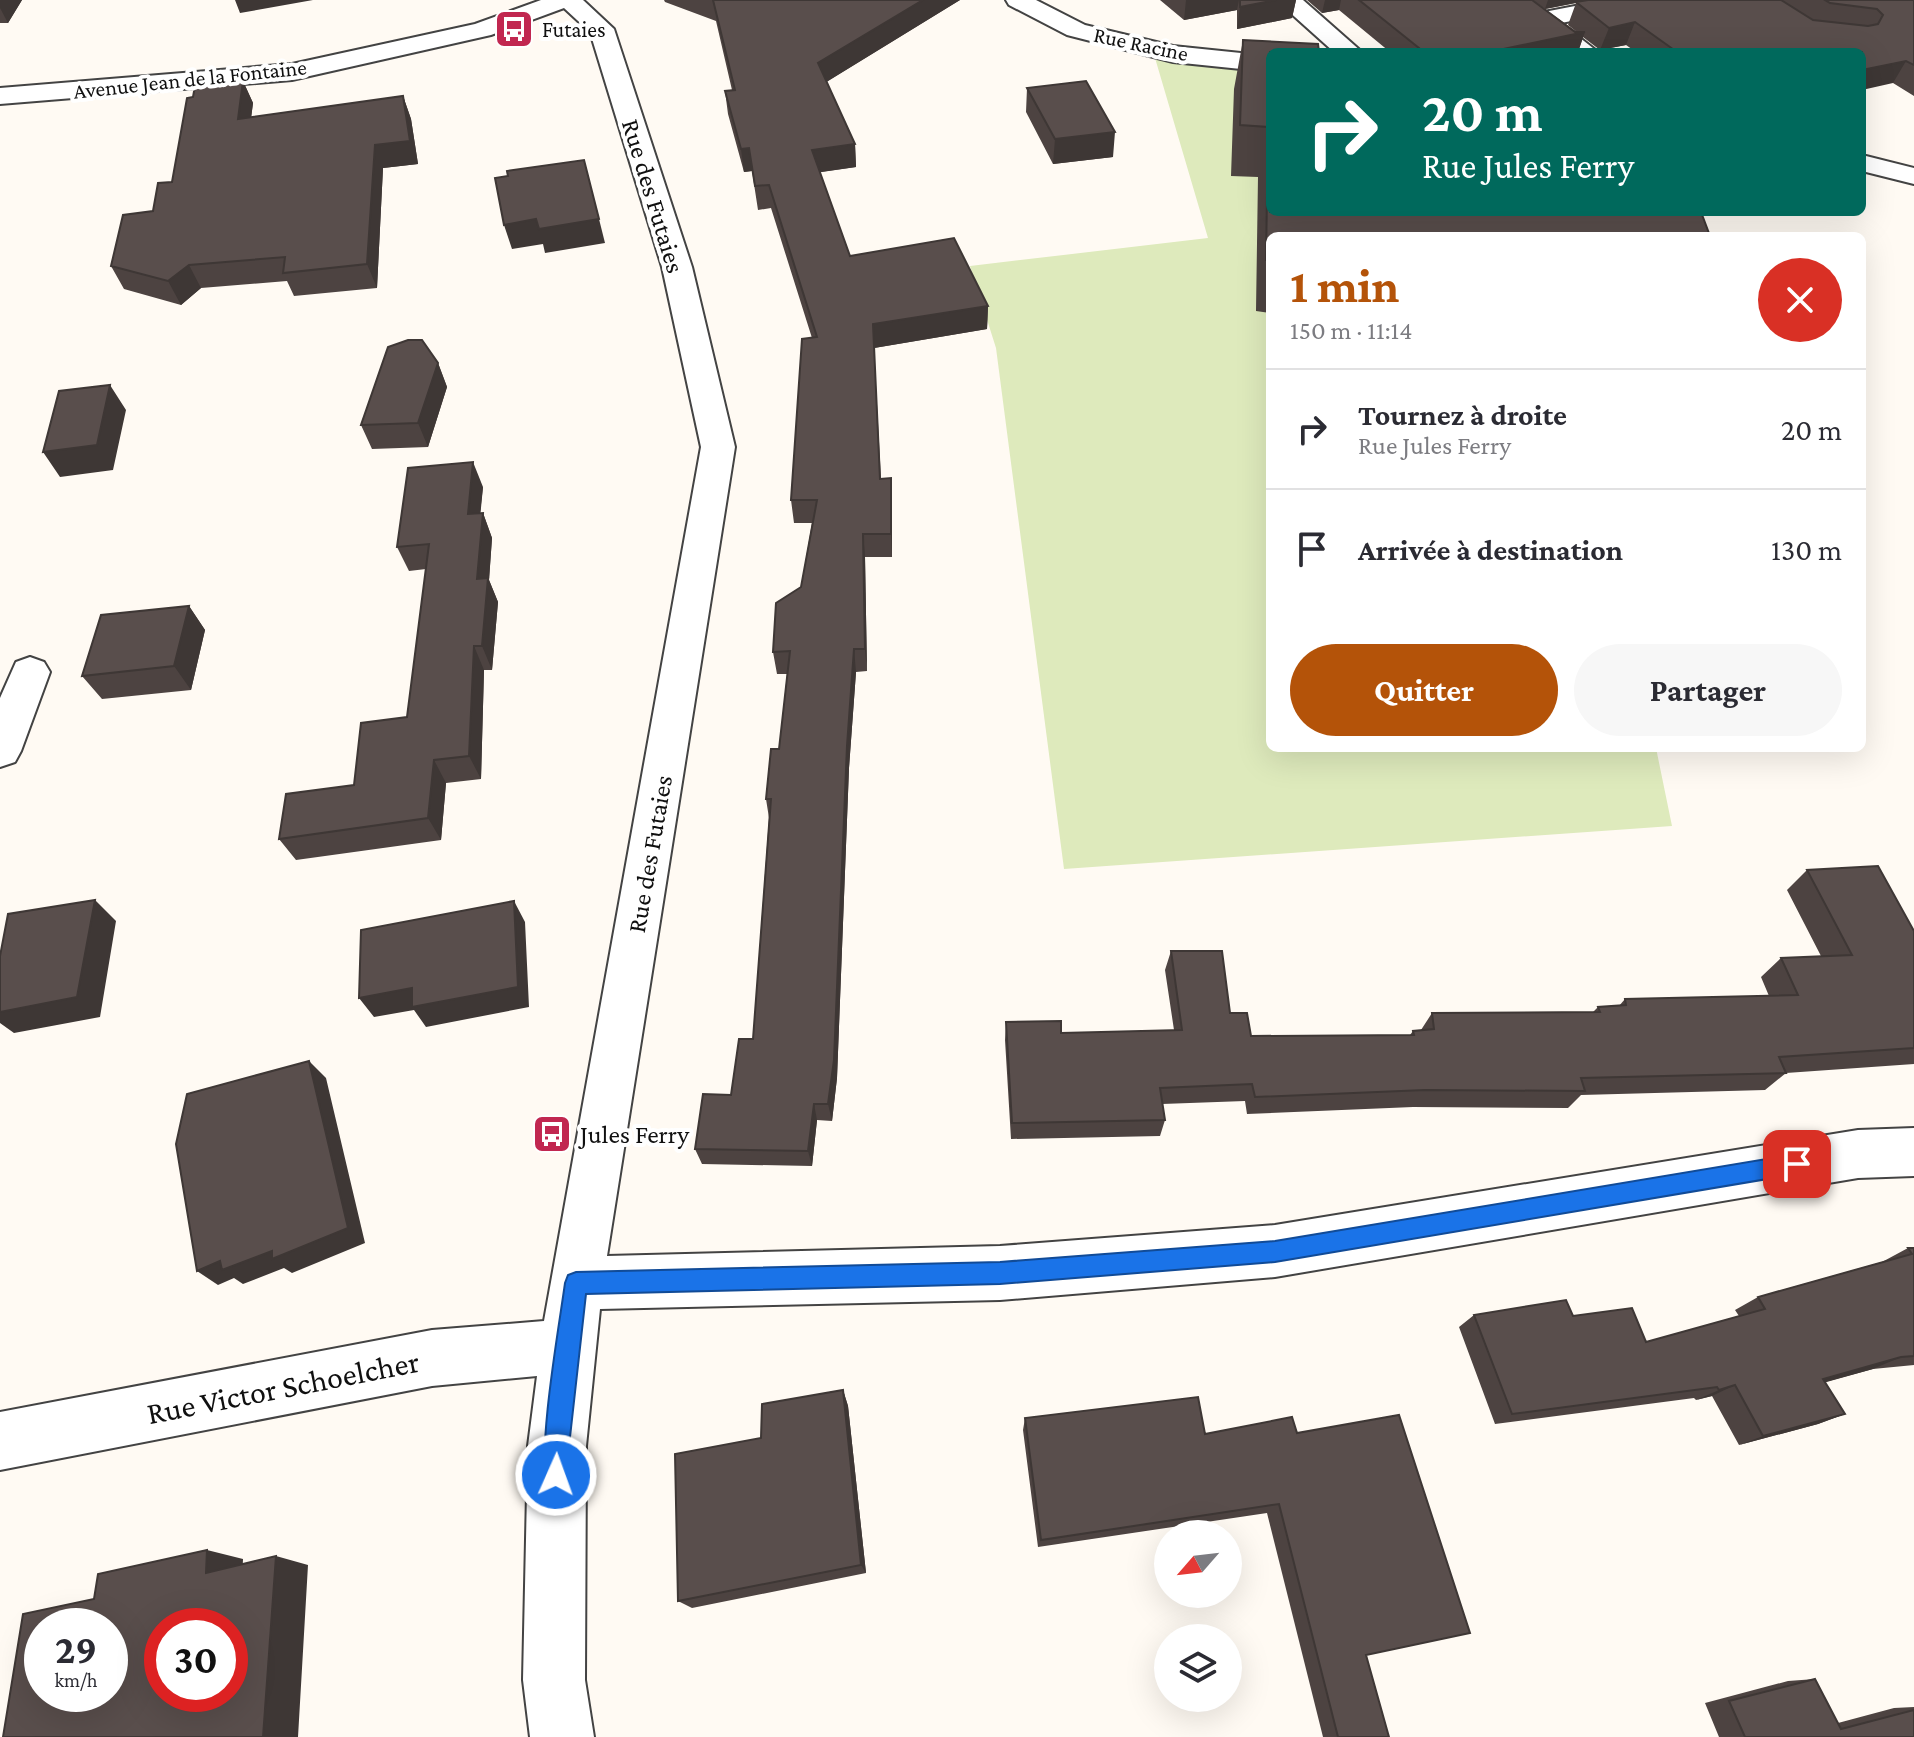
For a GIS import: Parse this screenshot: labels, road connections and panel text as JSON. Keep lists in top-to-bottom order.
{
  "streets": {
    "street": [
      "Rue Racine",
      "Avenue Jean de la Fontaine",
      "Rue des Futaies",
      "Rue Victor Schoelcher"
    ]
  },
  "crossings": [
    ["Avenue Jean de la Fontaine", "Rue des Futaies"],
    ["Rue des Futaies", "Rue Victor Schoelcher"]
  ],
  "places": {
    "bus stop": ["Futaies", "Jules Ferry"]
  },
  "north": "bottom left",
  "page": {
    "turn": ["20 m", "Rue Jules Ferry"],
    "heading": ["1 min", "150 m · 11:14"],
    "list": [
      {
        "name": "Tournez à droite",
        "note": "Rue Jules Ferry",
        "value": "20 m"
      },
      {
        "name": "Arrivée à destination",
        "value": "130 m"
      }
    ],
    "buttons": ["Quitter", "Partager"],
    "speed": "29 km/h",
    "limit": "30"
  }
}
